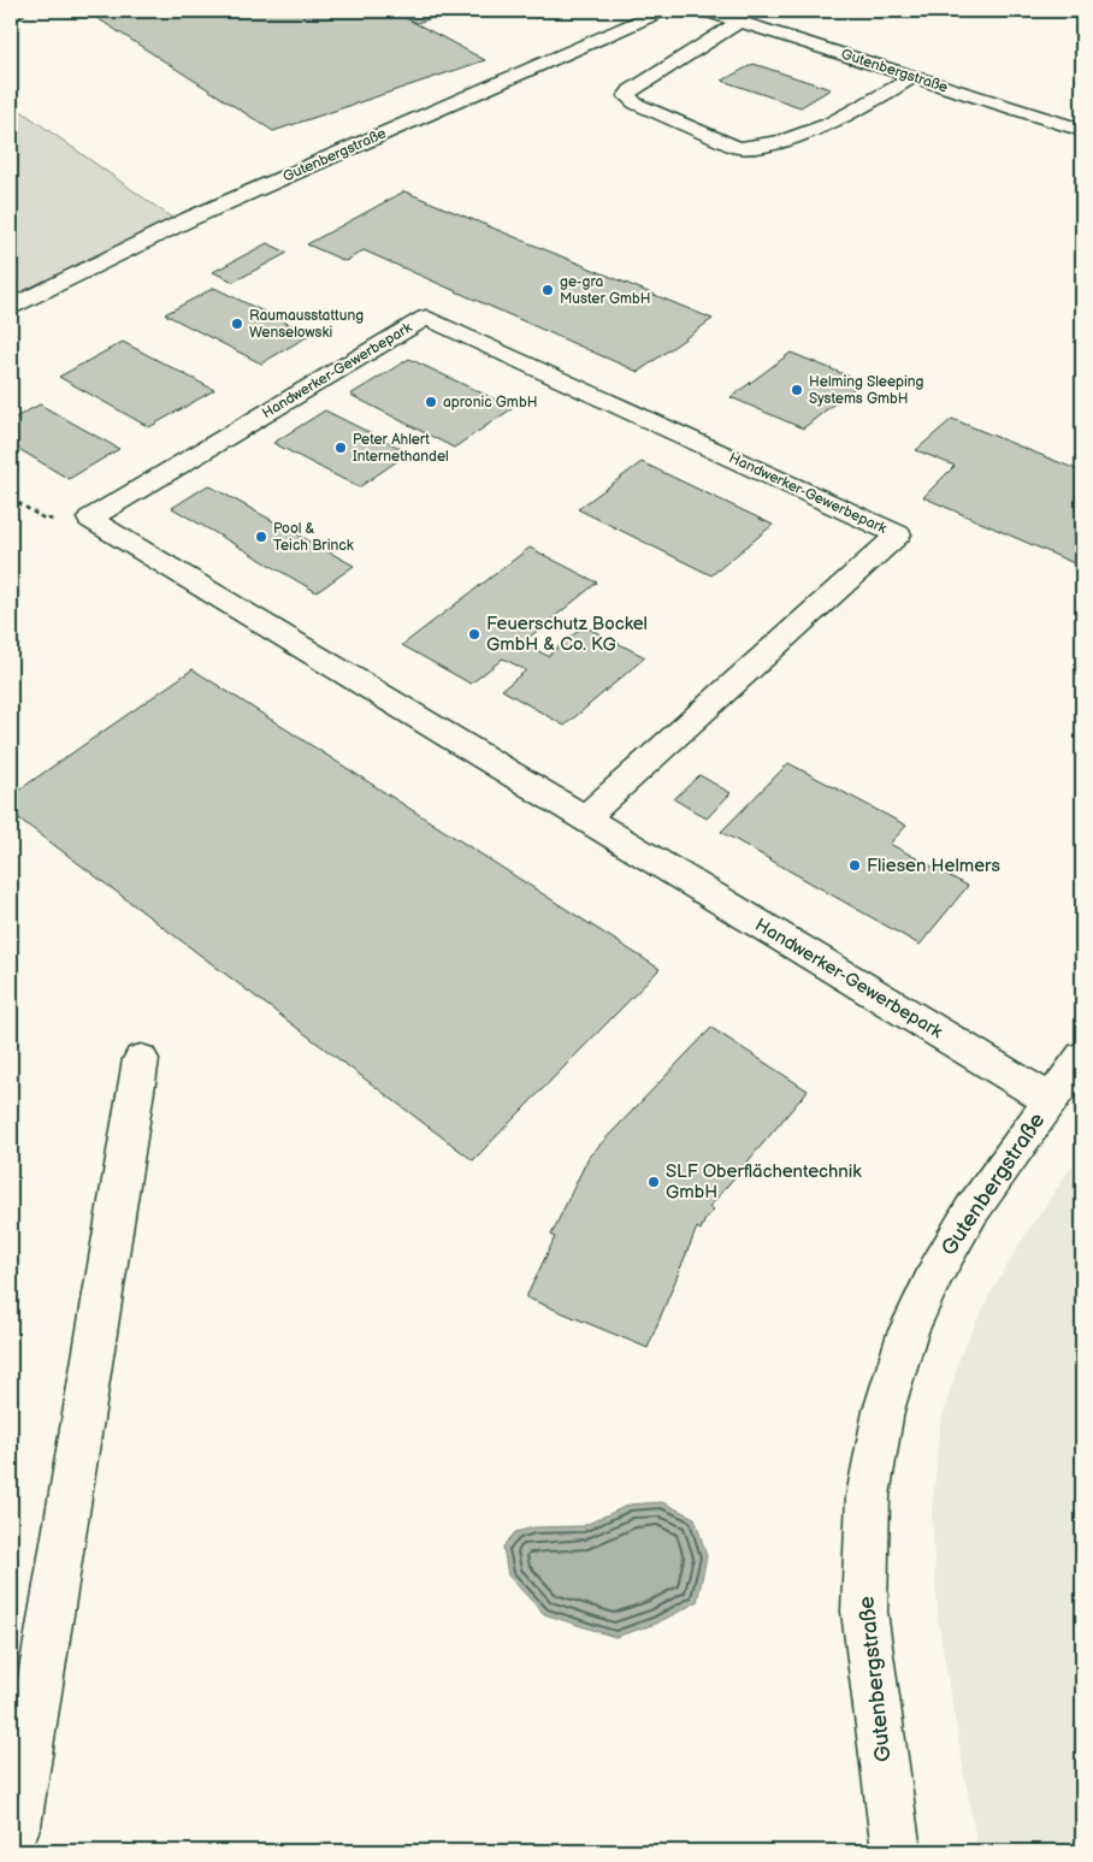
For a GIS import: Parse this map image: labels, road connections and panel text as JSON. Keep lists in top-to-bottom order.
{
  "streets": {
    "street": ["Gutenbergstraße", "Handwerker-Gewerbepark"]
  },
  "crossings": [
    ["Gutenbergstraße", "Handwerker-Gewerbepark"]
  ],
  "places": [
    "ge-gra Muster GmbH",
    "Raumausstattung Wenselowski",
    "Helming Sleeping Systems GmbH",
    "apronic GmbH",
    "Peter Ahlert Internethandel",
    "Pool & Teich Brinck",
    "Feuerschutz Bockel GmbH & Co. KG",
    "Fliesen Helmers",
    "SLF Oberflächentechnik GmbH"
  ]
}
